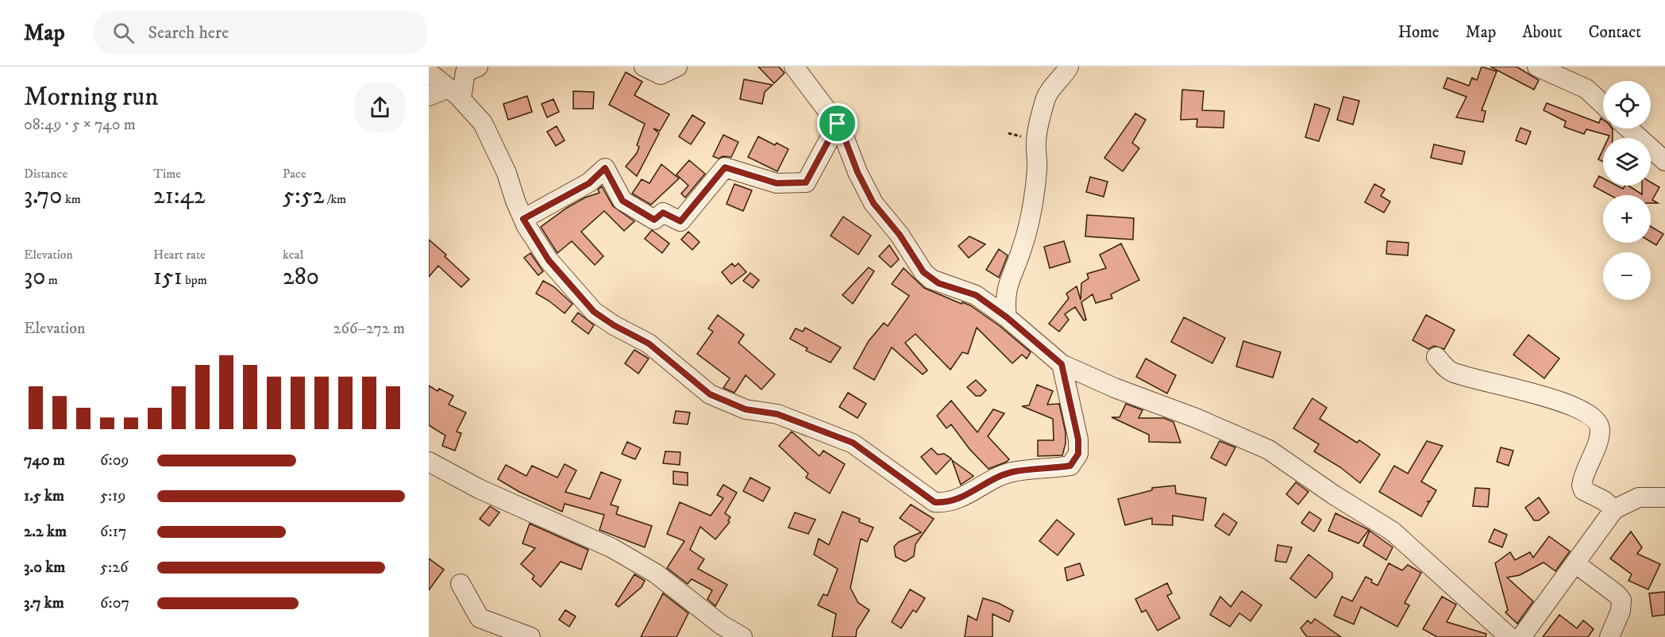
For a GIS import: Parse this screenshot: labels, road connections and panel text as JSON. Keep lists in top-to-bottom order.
{
  "page": {
    "header": "Map",
    "search": "Search here",
    "nav": [
      "Home",
      "Map",
      "About",
      "Contact"
    ],
    "heading": ["Morning run", "08:49 · 5 × 740 m"],
    "map_buttons": ["+", "−"],
    "stats": [
      ["Distance", "3.70 km"],
      ["Time", "21:42"],
      ["Pace", "5:52 /km"],
      ["Elevation", "30 m"],
      ["Heart rate", "151 bpm"],
      ["kcal", "280"]
    ],
    "chart": ["Elevation", "266–272 m"],
    "list": [
      {
        "name": "740 m",
        "note": "6:09"
      },
      {
        "name": "1.5 km",
        "note": "5:19"
      },
      {
        "name": "2.2 km",
        "note": "6:17"
      },
      {
        "name": "3.0 km",
        "note": "5:26"
      },
      {
        "name": "3.7 km",
        "note": "6:07"
      }
    ]
  }
}
